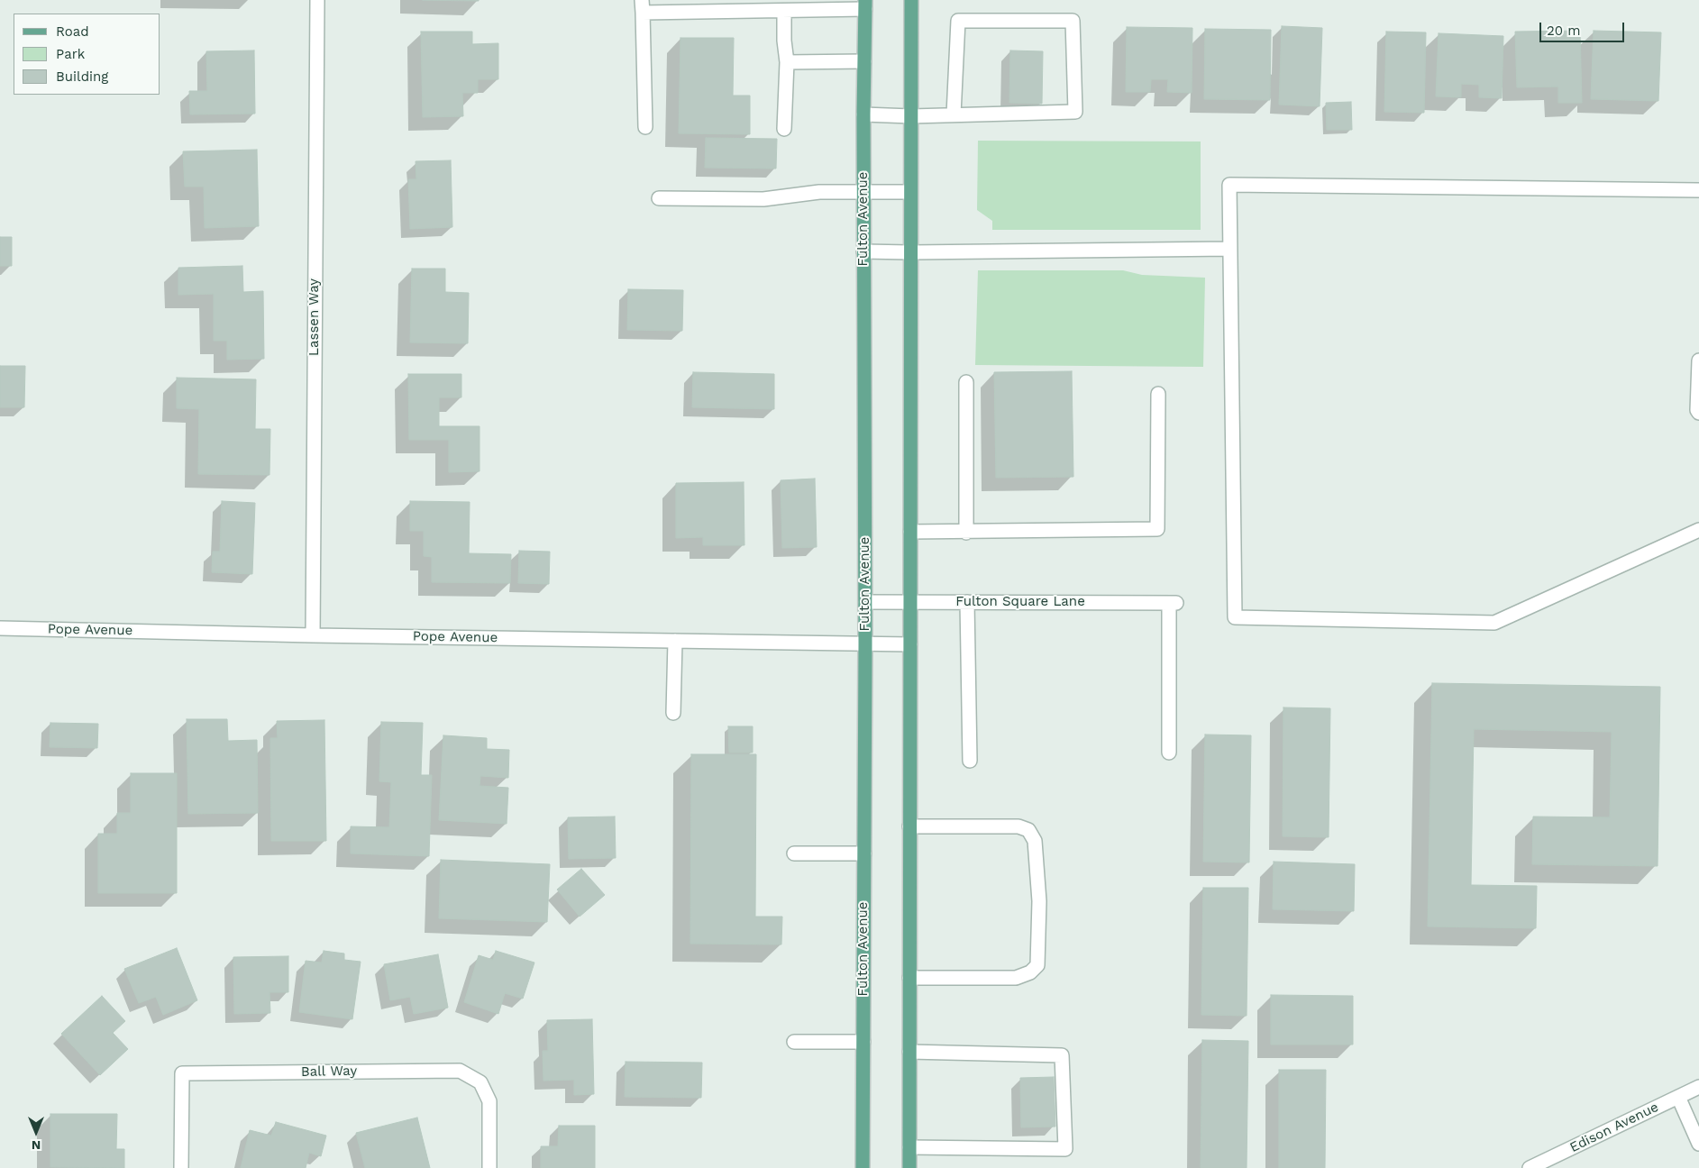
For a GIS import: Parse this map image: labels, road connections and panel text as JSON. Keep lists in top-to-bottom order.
{
  "streets": {
    "main road": ["Fulton Avenue"],
    "street": [
      "Lassen Way",
      "Fulton Square Lane",
      "Pope Avenue",
      "Ball Way",
      "Edison Avenue"
    ]
  },
  "crossings": [
    ["Fulton Avenue", "Fulton Square Lane"],
    ["Fulton Avenue", "Pope Avenue"],
    ["Lassen Way", "Pope Avenue"]
  ],
  "legend": ["Road", "Park", "Building"],
  "scale_bar": "20 m",
  "north": "bottom"
}
